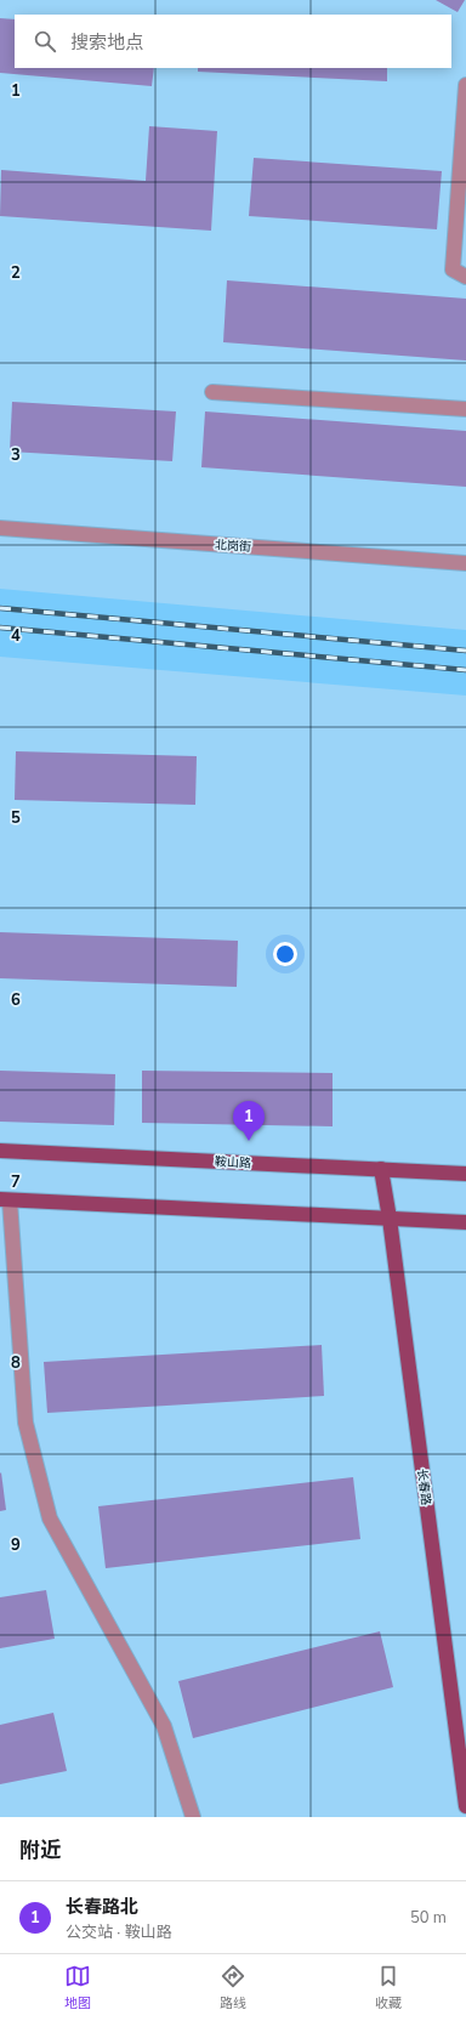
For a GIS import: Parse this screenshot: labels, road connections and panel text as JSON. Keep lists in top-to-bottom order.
{
  "streets": {
    "main road": ["鞍山路", "长春路"],
    "street": ["北岗街"]
  },
  "crossings": [
    ["鞍山路", "长春路"]
  ],
  "page": {
    "search": "搜索地点",
    "pins": "1",
    "heading": "附近",
    "list": [
      {
        "mark": "1",
        "name": "长春路北",
        "note": "公交站 · 鞍山路",
        "value": "50 m"
      }
    ],
    "nav": ["地图", "路线", "收藏"]
  },
  "grid": {
    "rows": [
      "1",
      "2",
      "3",
      "4",
      "5",
      "6",
      "7",
      "8",
      "9"
    ]
  }
}
